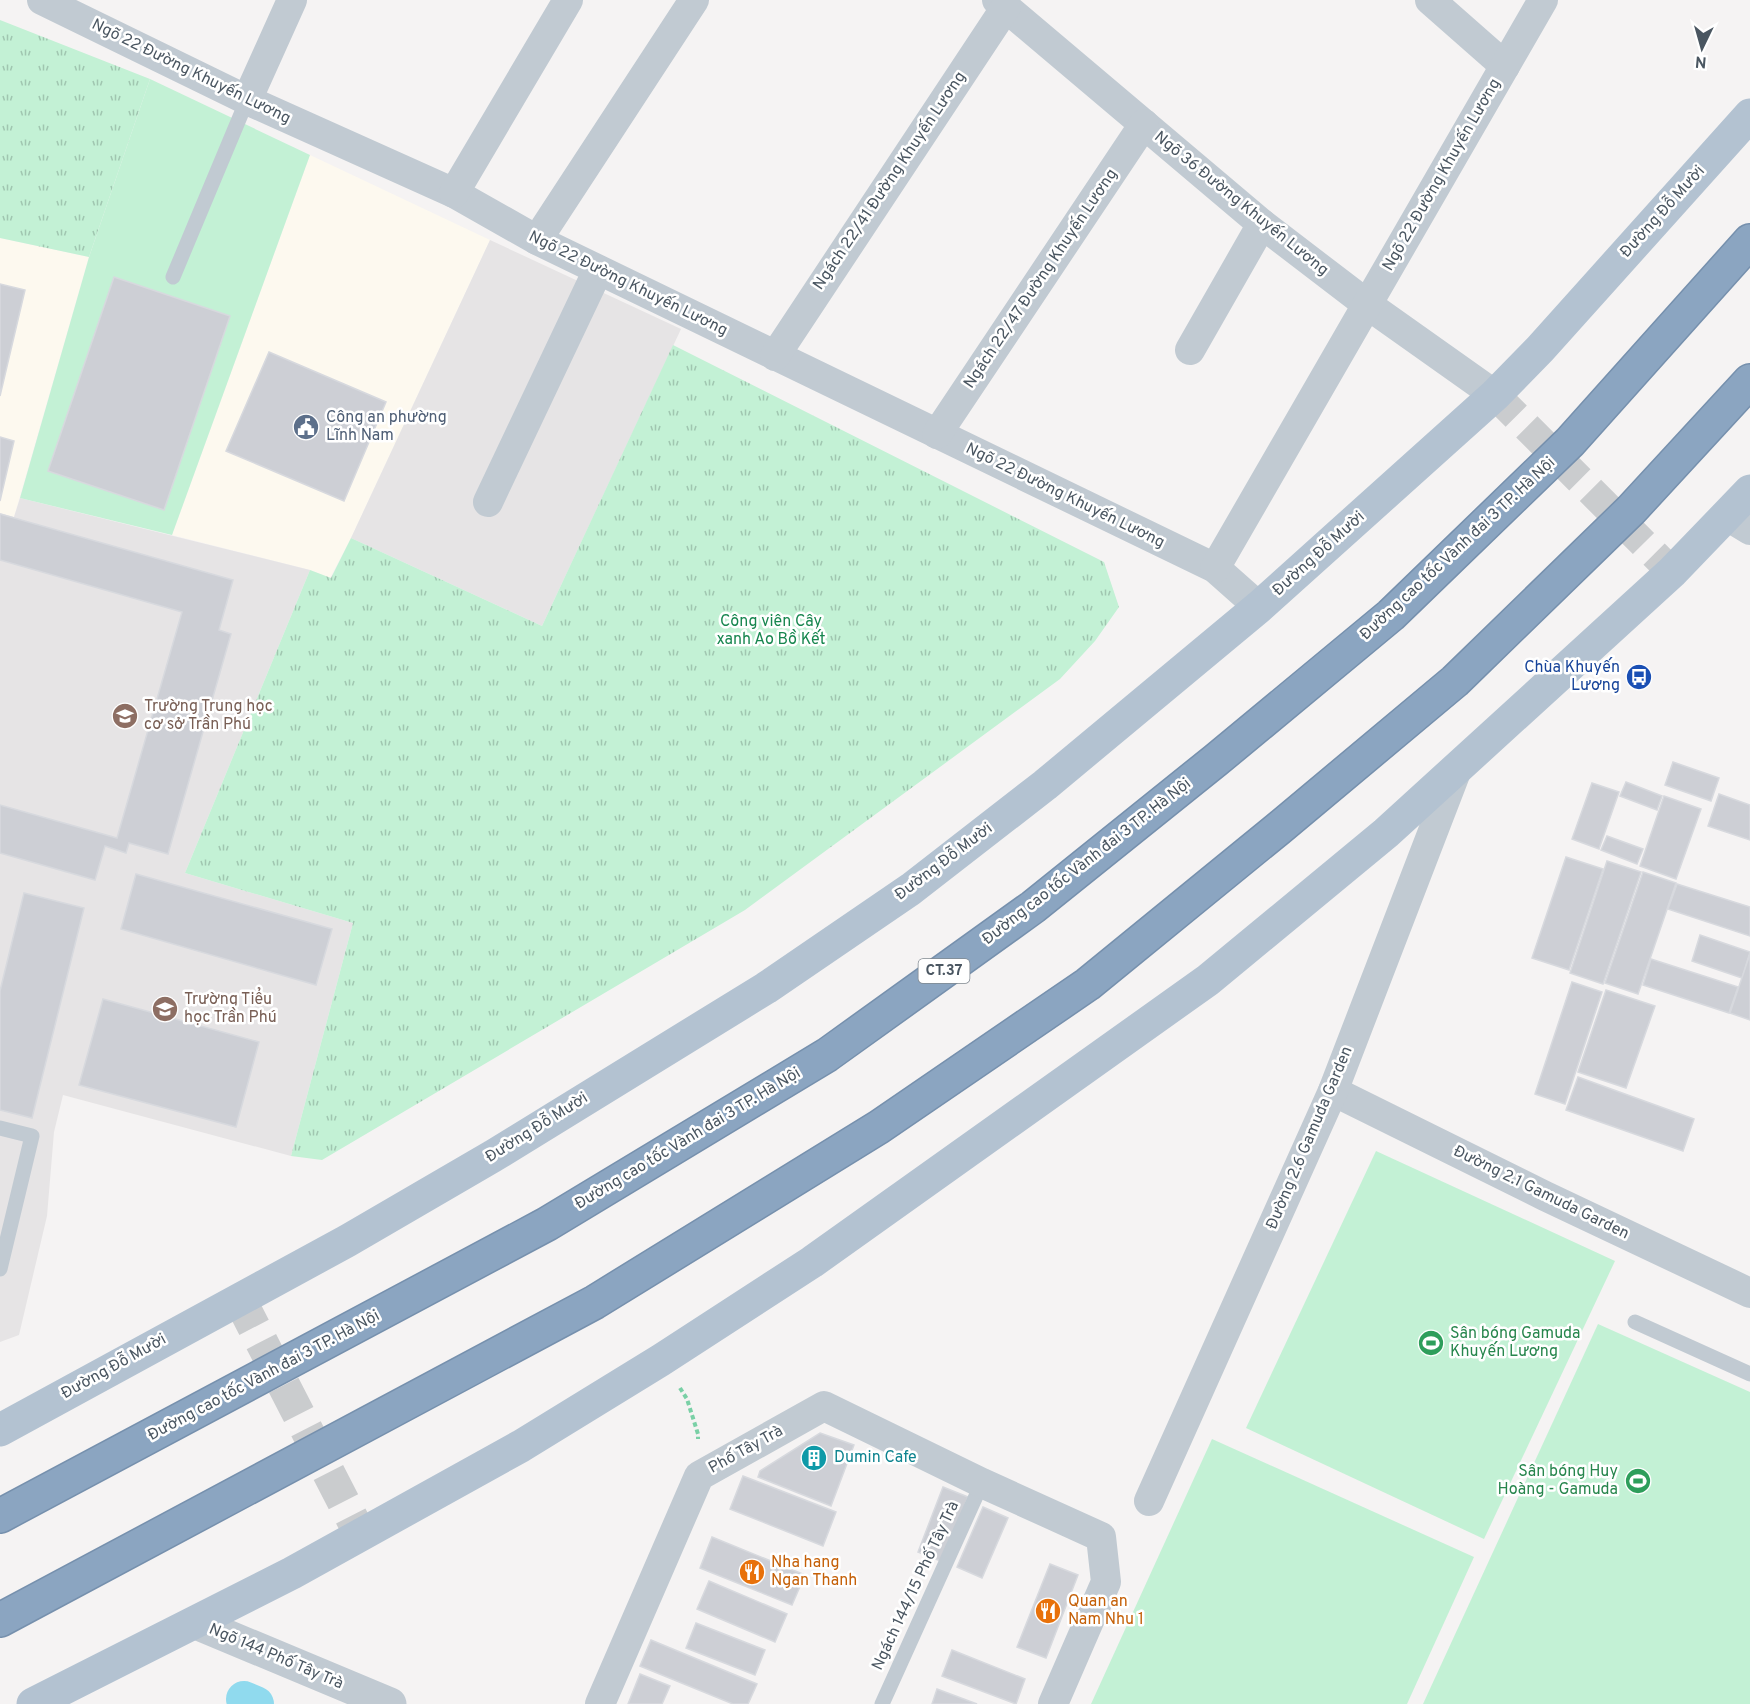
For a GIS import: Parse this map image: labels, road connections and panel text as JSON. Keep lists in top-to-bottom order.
{
  "streets": {
    "highway": ["Đường cao tốc Vành đai 3 TP. Hà Nội", "CT.37"],
    "main road": ["Đường Đỗ Mười"],
    "street": [
      "Ngõ 22 Đường Khuyến Lương",
      "Ngách 22/41 Đường Khuyến Lương",
      "Ngõ 36 Đường Khuyến Lương",
      "Ngách 22/47 Đường Khuyến Lương",
      "Đường 2.6 Gamuda Garden",
      "Đường 2.1 Gamuda Garden",
      "Phố Tây Trà",
      "Ngõ 144 Phố Tây Trà"
    ],
    "lane": ["Ngách 144/15 Phố Tây Trà"]
  },
  "crossings": [
    ["Ngõ 22 Đường Khuyến Lương", "Ngách 22/41 Đường Khuyến Lương"],
    ["Ngõ 22 Đường Khuyến Lương", "Ngõ 36 Đường Khuyến Lương"],
    ["Ngõ 22 Đường Khuyến Lương", "Đường Đỗ Mười"],
    ["Ngõ 22 Đường Khuyến Lương", "Ngách 22/47 Đường Khuyến Lương"],
    ["Ngách 22/41 Đường Khuyến Lương", "Ngõ 36 Đường Khuyến Lương"],
    ["Ngõ 36 Đường Khuyến Lương", "Đường Đỗ Mười"],
    ["Ngõ 36 Đường Khuyến Lương", "Ngách 22/47 Đường Khuyến Lương"],
    ["Đường 2.6 Gamuda Garden", "Đường 2.1 Gamuda Garden"],
    ["Phố Tây Trà", "Ngách 144/15 Phố Tây Trà"]
  ],
  "parks": ["Công viên Cây xanh Ao Bồ Kết"],
  "places": {
    "public building": ["Công an phường Lĩnh Nam"],
    "bus stop": ["Chùa Khuyến Lương"],
    "school or university": ["Trường Trung học cơ sở Trần Phú", "Trường Tiểu học Trần Phú"],
    "sports": ["Sân bóng Gamuda Khuyến Lương", "Sân bóng Huy Hoàng - Gamuda"],
    "building": ["Dumin Cafe"],
    "restaurant": ["Nha hang Ngan Thanh", "Quan an Nam Nhu 1"]
  },
  "north": "bottom"
}
